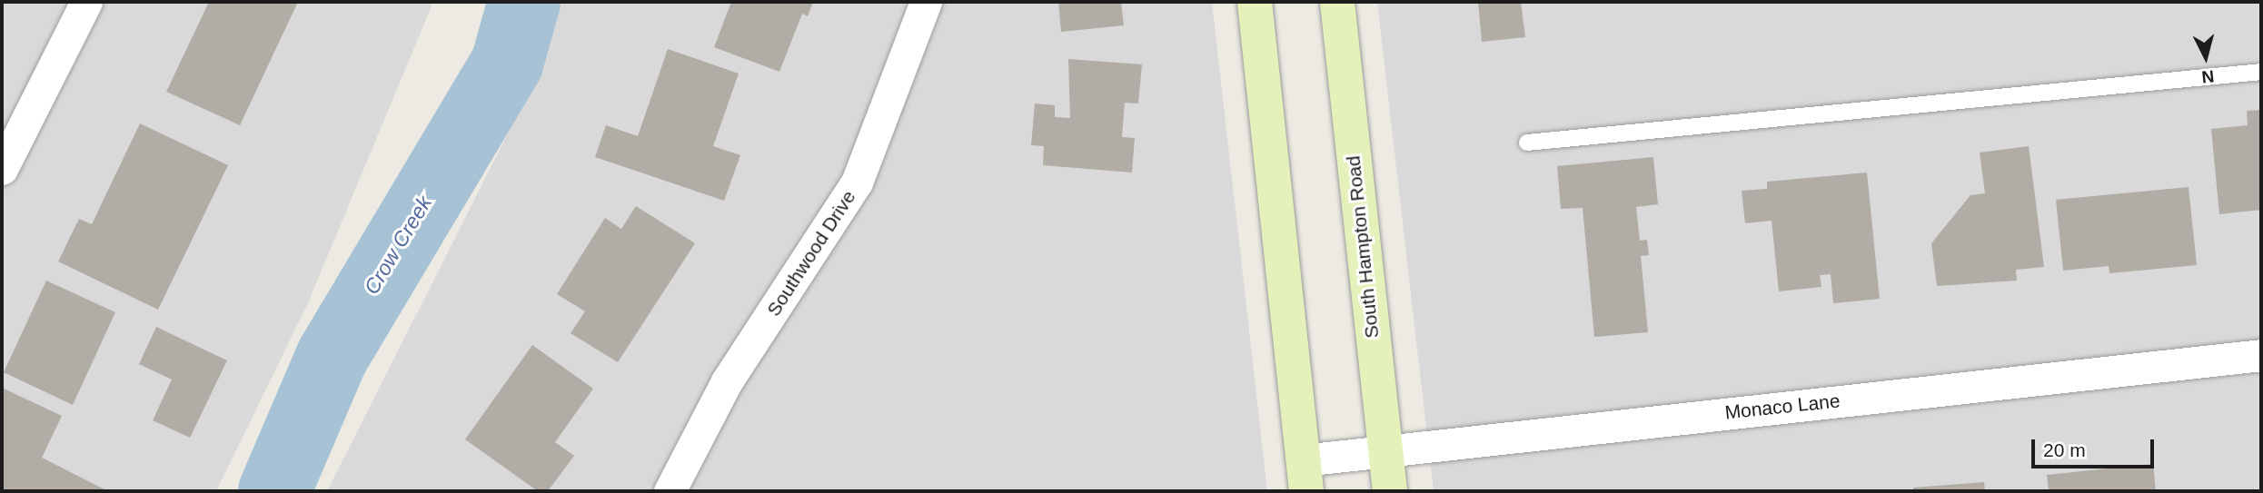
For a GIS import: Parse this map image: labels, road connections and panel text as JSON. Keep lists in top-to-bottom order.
{
  "streets": {
    "main road": ["South Hampton Road"],
    "street": ["Southwood Drive", "Monaco Lane"]
  },
  "crossings": [
    ["South Hampton Road", "Monaco Lane"]
  ],
  "water": ["Crow Creek"],
  "scale_bar": "20 m",
  "north": "bottom"
}
